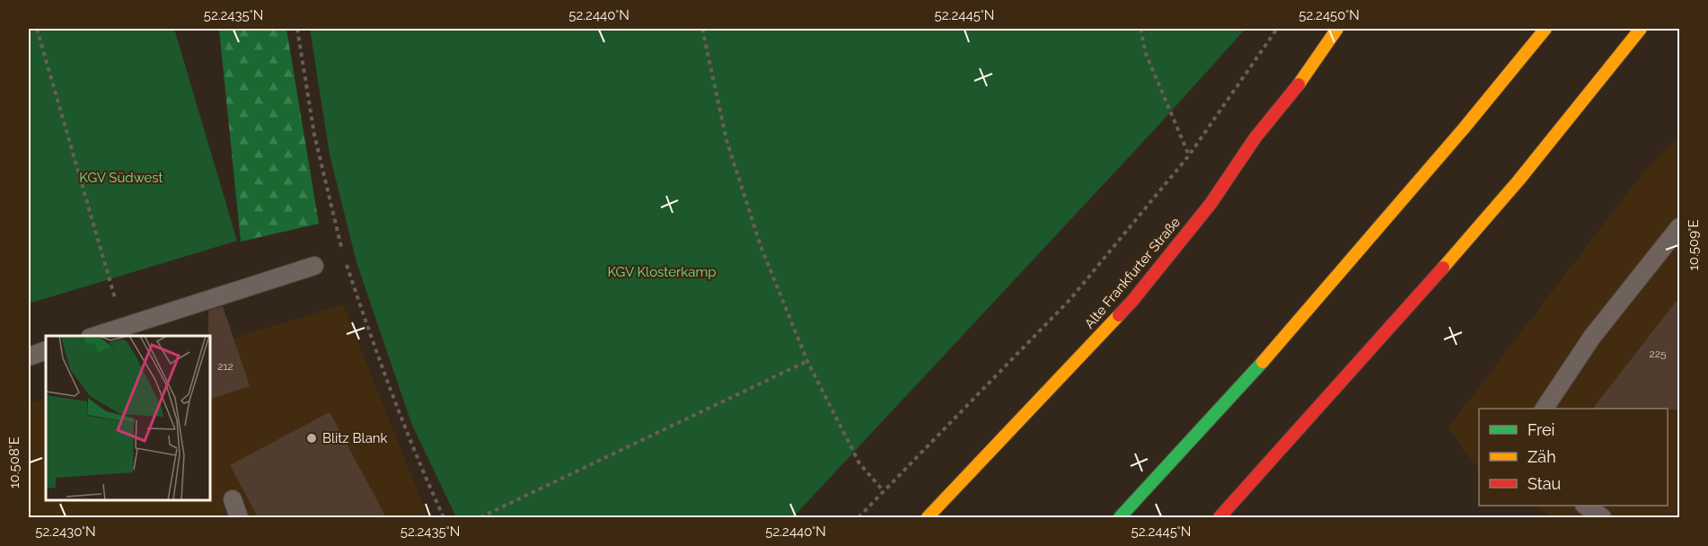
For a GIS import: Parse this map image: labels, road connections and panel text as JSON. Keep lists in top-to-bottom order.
{
  "streets": {
    "main road": ["Alte Frankfurter Straße"]
  },
  "parks": ["KGV Südwest", "KGV Klosterkamp"],
  "places": ["Blitz Blank"],
  "house_numbers": ["225", "212"],
  "legend": ["Frei", "Zäh", "Stau"],
  "coordinates": [
    "52.2435°N",
    "52.2440°N",
    "52.2445°N",
    "52.2450°N",
    "10.509°E",
    "10.508°E",
    "52.2430°N"
  ]
}
